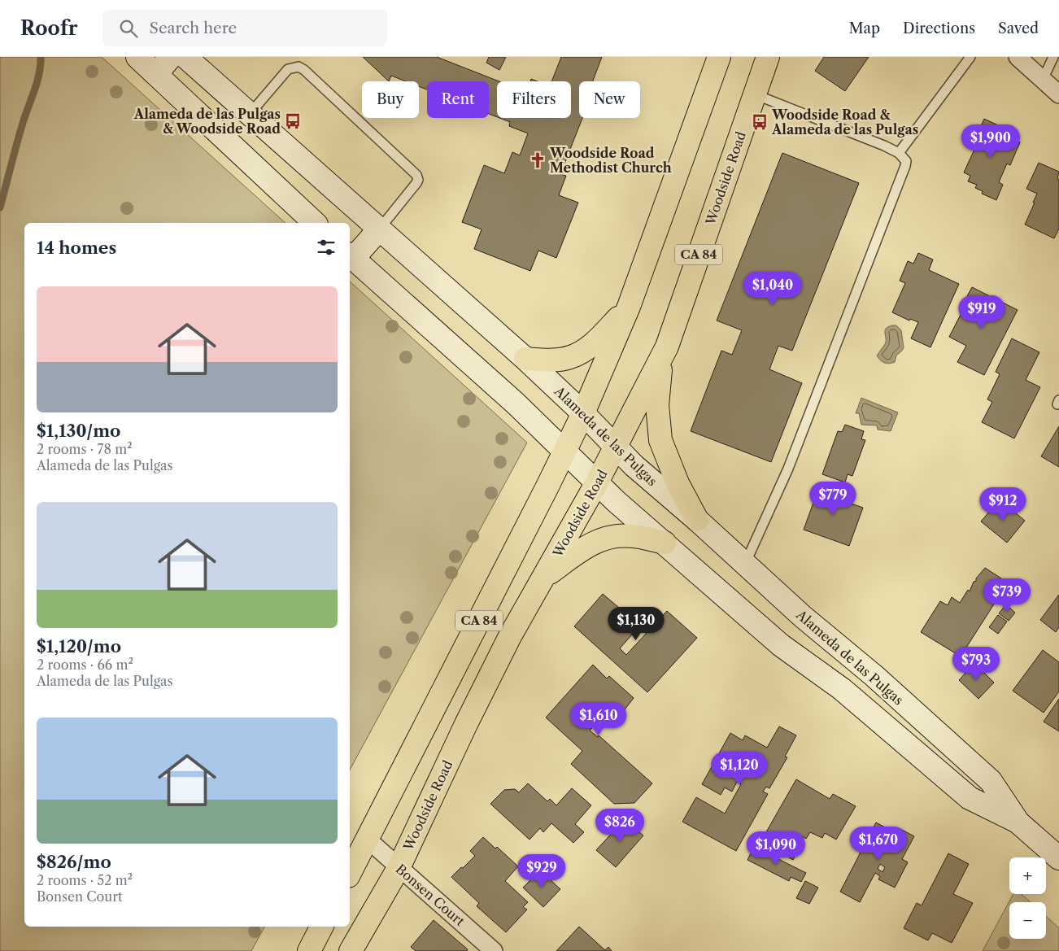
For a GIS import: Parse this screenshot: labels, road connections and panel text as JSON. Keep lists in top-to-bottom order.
{
  "streets": {
    "main road": ["Woodside Road", "CA 84", "Alameda de las Pulgas"],
    "street": ["Bonsen Court"]
  },
  "crossings": [
    ["Woodside Road", "Alameda de las Pulgas"],
    ["Woodside Road", "Bonsen Court"],
    ["CA 84", "Alameda de las Pulgas"],
    ["CA 84", "Bonsen Court"]
  ],
  "places": {
    "bus stop": ["Alameda de las Pulgas & Woodside Road", "Woodside Road & Alameda de las Pulgas"],
    "church": ["Woodside Road Methodist Church"]
  },
  "page": {
    "header": "Roofr",
    "search": "Search here",
    "nav": ["Map", "Directions", "Saved"],
    "chip": [
      "Buy",
      "Rent",
      "Filters",
      "New"
    ],
    "price": [
      "$1,900",
      "$1,040",
      "$919",
      "$779",
      "$912",
      "$739",
      "$1,130",
      "$793",
      "$1,610",
      "$1,120",
      "$826",
      "$1,670",
      "$1,090",
      "$929"
    ],
    "heading": "14 homes",
    "list": [
      {
        "name": "$1,130/mo",
        "note": "2 rooms · 78 m² · Alameda de las Pulgas"
      },
      {
        "name": "$1,120/mo",
        "note": "2 rooms · 66 m² · Alameda de las Pulgas"
      },
      {
        "name": "$826/mo",
        "note": "2 rooms · 52 m² · Bonsen Court"
      }
    ],
    "map_buttons": ["+", "−"]
  }
}
